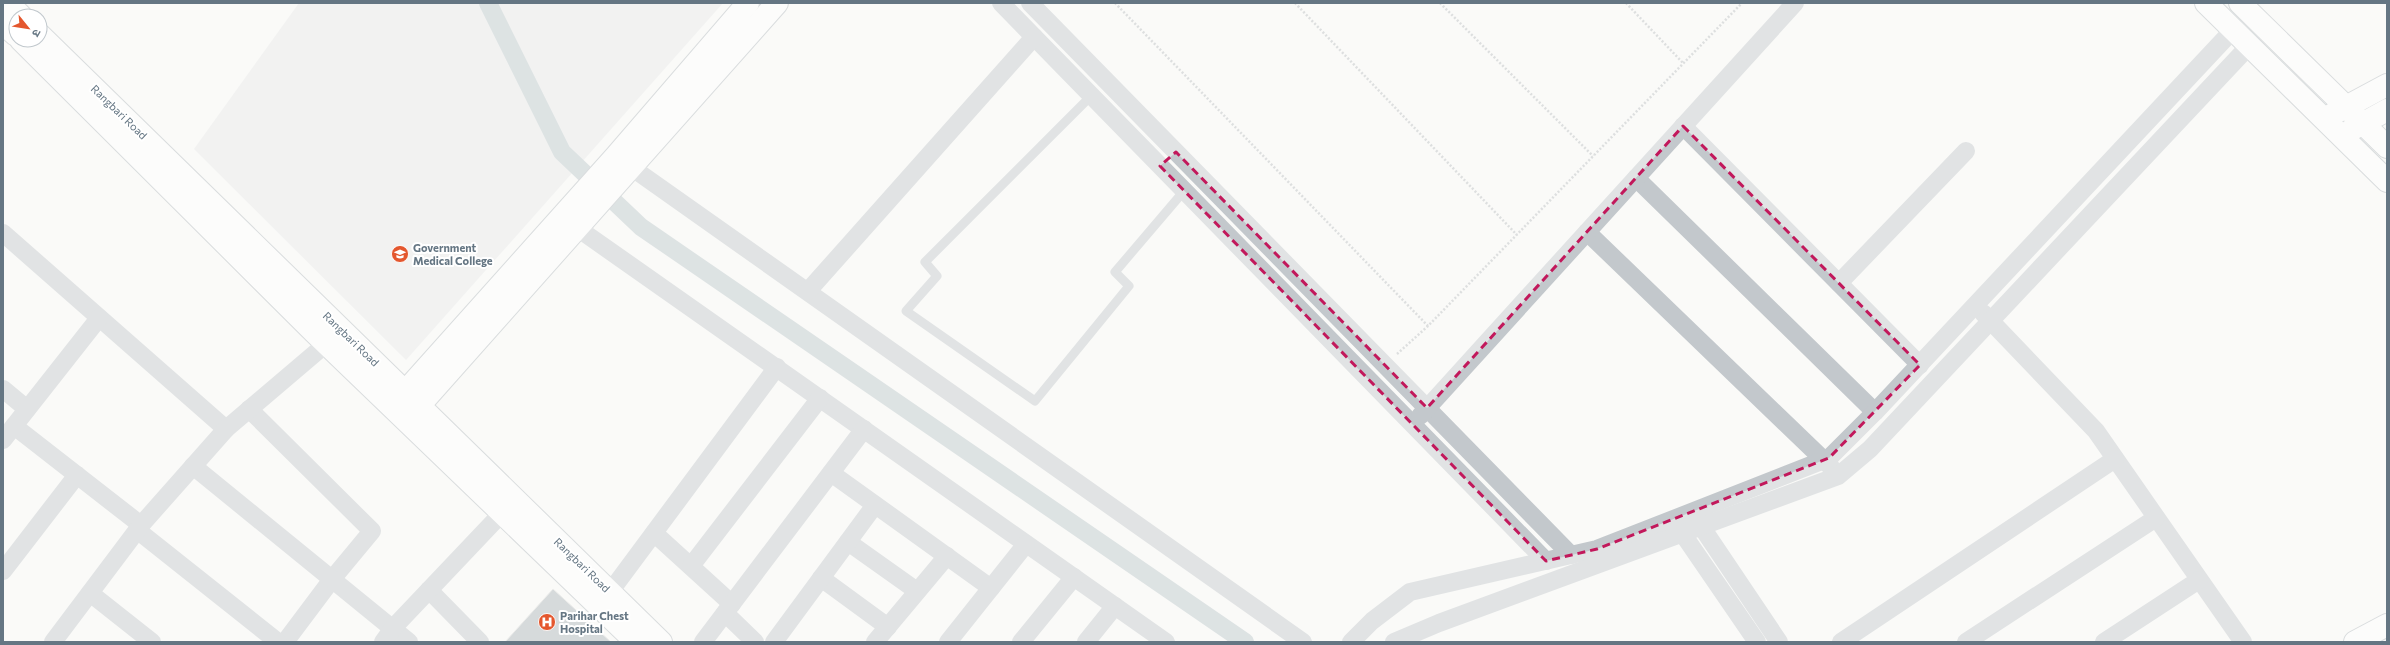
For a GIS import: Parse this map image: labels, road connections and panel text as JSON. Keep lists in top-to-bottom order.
{
  "streets": {
    "street": ["Rangbari Road"]
  },
  "places": {
    "school or university": ["Government Medical College"],
    "hospital": ["Parihar Chest Hospital"]
  },
  "north": "bottom right"
}
